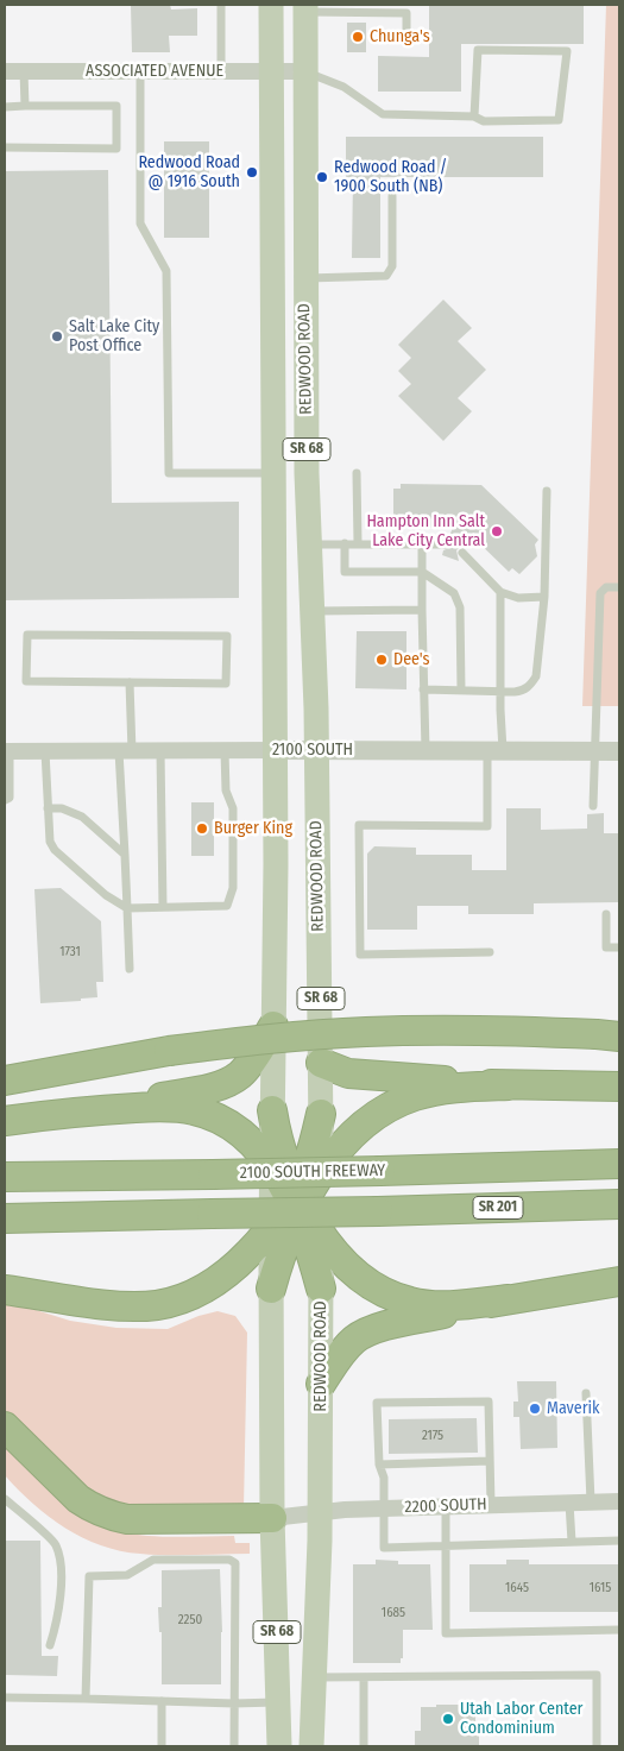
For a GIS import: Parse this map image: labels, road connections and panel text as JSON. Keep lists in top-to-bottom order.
{
  "streets": {
    "highway": ["2100 SOUTH FREEWAY", "SR 201"],
    "main road": ["REDWOOD ROAD", "SR 68"],
    "street": ["ASSOCIATED AVENUE", "2100 SOUTH", "2200 SOUTH"]
  },
  "crossings": [
    ["ASSOCIATED AVENUE", "REDWOOD ROAD"],
    ["REDWOOD ROAD", "2100 SOUTH"],
    ["REDWOOD ROAD", "2200 SOUTH"],
    ["SR 68", "2200 SOUTH"]
  ],
  "places": [
    "Chunga's",
    "Redwood Road @ 1916 South",
    "Redwood Road / 1900 South (NB)",
    "Salt Lake City Post Office",
    "Hampton Inn Salt Lake City Central",
    "Dee's",
    "Burger King",
    "Maverik",
    "Utah Labor Center Condominium"
  ],
  "house_numbers": [
    "1731",
    "2175",
    "1645",
    "1615",
    "1685",
    "2250"
  ]
}
